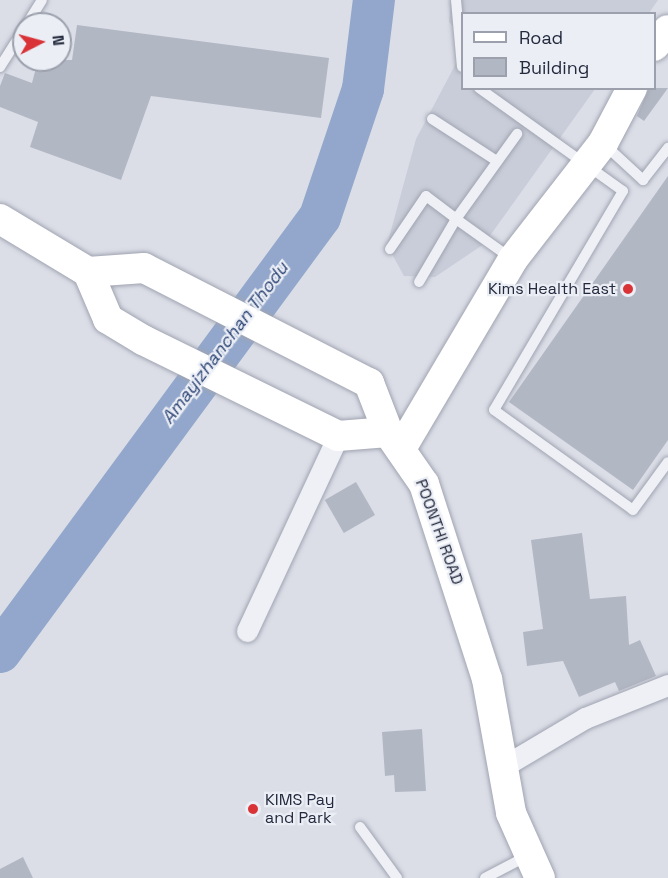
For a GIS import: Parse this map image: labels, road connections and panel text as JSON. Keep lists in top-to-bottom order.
{
  "streets": {
    "main road": ["POONTHI ROAD"]
  },
  "water": ["Amayizhanchan Thodu"],
  "places": ["Kims Health East", "KIMS Pay and Park"],
  "legend": ["Road", "Building"],
  "north": "right"
}
